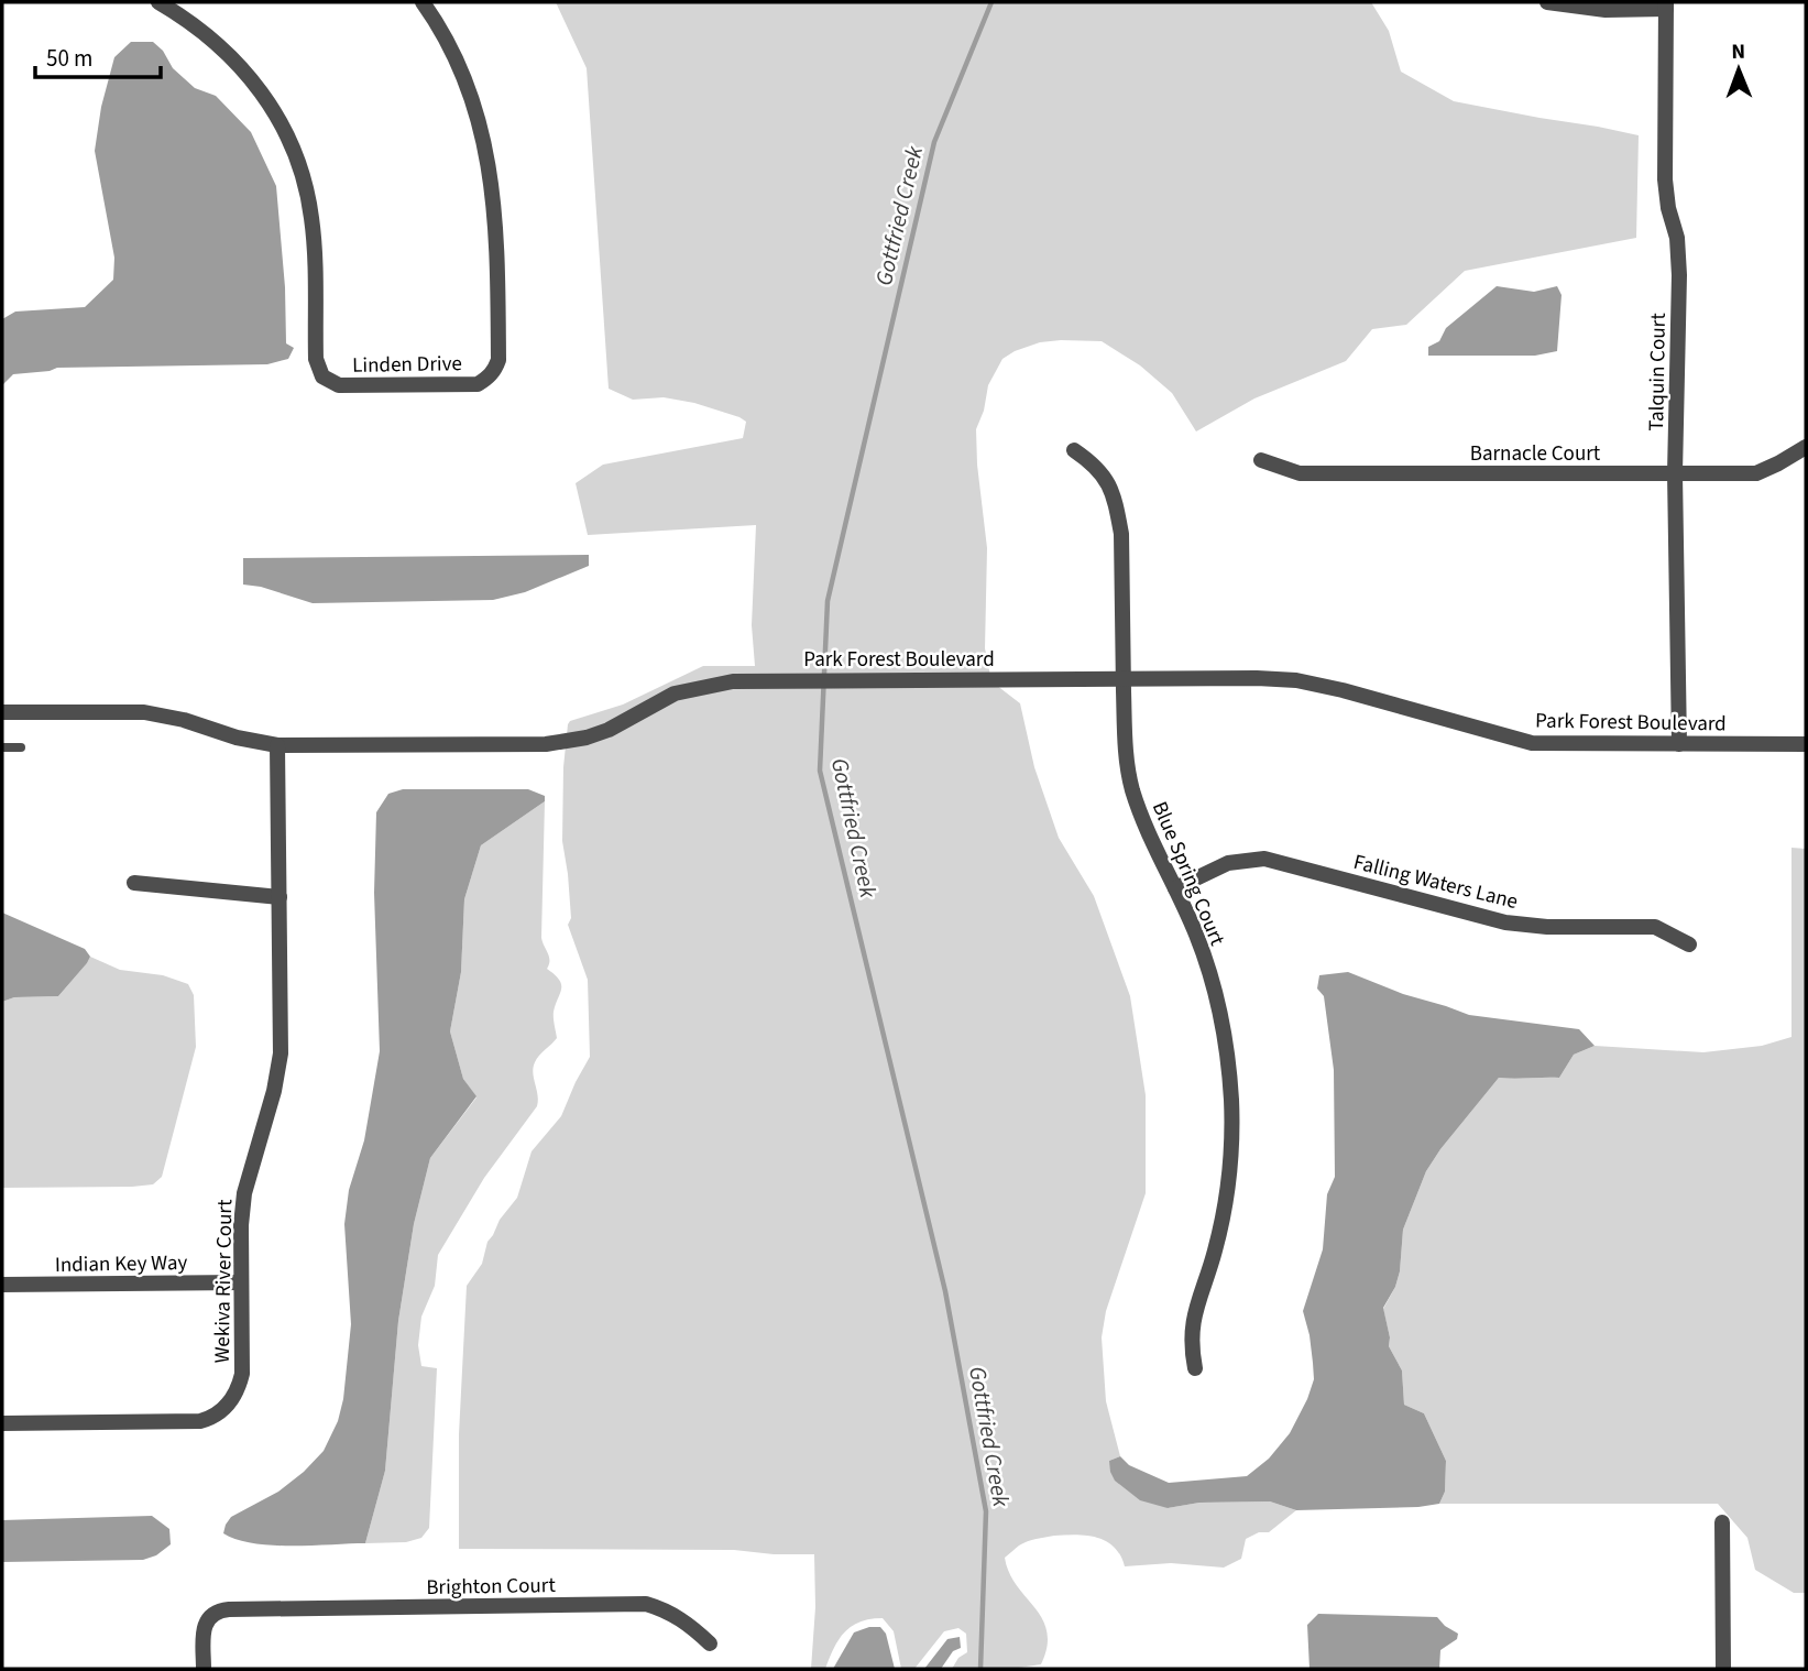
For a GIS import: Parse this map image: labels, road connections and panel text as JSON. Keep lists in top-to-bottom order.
{
  "streets": {
    "street": [
      "Linden Drive",
      "Talquin Court",
      "Barnacle Court",
      "Park Forest Boulevard",
      "Blue Spring Court",
      "Falling Waters Lane",
      "Indian Key Way",
      "Wekiva River Court",
      "Brighton Court"
    ]
  },
  "crossings": [
    ["Talquin Court", "Barnacle Court"],
    ["Talquin Court", "Park Forest Boulevard"],
    ["Park Forest Boulevard", "Blue Spring Court"],
    ["Park Forest Boulevard", "Wekiva River Court"],
    ["Blue Spring Court", "Falling Waters Lane"],
    ["Indian Key Way", "Wekiva River Court"]
  ],
  "water": ["Gottfried Creek"],
  "scale_bar": "50 m",
  "north": "top"
}
